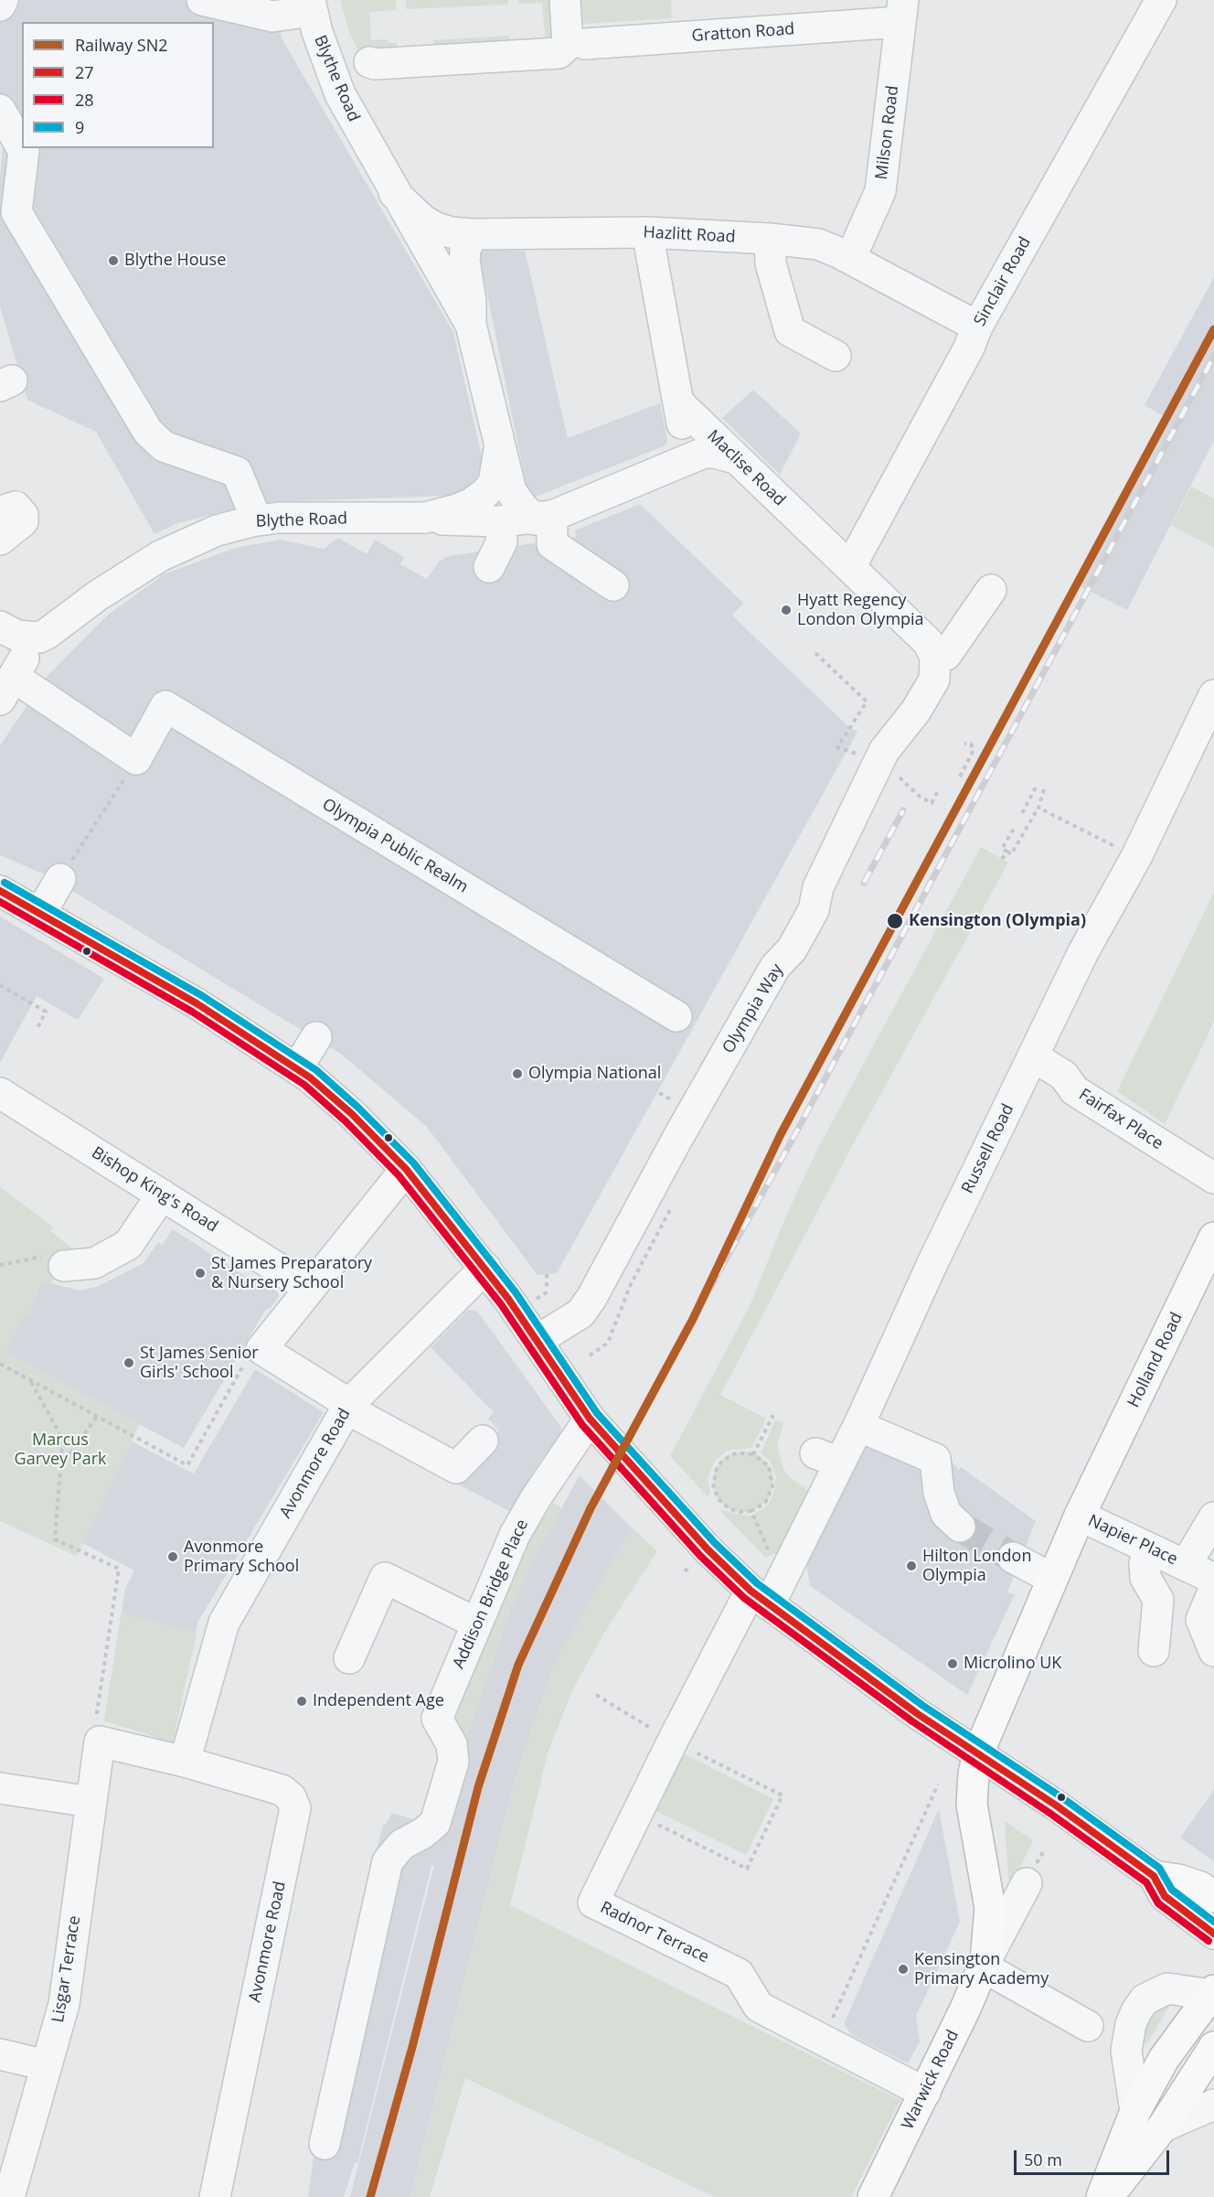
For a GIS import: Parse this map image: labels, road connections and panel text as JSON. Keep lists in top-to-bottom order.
{
  "streets": {
    "main road": ["Holland Road", "Warwick Road"],
    "street": [
      "Gratton Road",
      "Blythe Road",
      "Milson Road",
      "Hazlitt Road",
      "Sinclair Road",
      "Maclise Road",
      "Olympia Public Realm",
      "Olympia Way",
      "Fairfax Place",
      "Russell Road",
      "Bishop King's Road",
      "Avonmore Road",
      "Napier Place",
      "Addison Bridge Place",
      "Radnor Terrace",
      "Lisgar Terrace"
    ]
  },
  "crossings": [
    ["Gratton Road", "Milson Road"],
    ["Blythe Road", "Hazlitt Road"],
    ["Milson Road", "Hazlitt Road"],
    ["Hazlitt Road", "Sinclair Road"],
    ["Sinclair Road", "Maclise Road"],
    ["Maclise Road", "Olympia Way"],
    ["Fairfax Place", "Russell Road"],
    ["Russell Road", "Radnor Terrace"],
    ["Holland Road", "Napier Place"],
    ["Holland Road", "Warwick Road"],
    ["Avonmore Road", "Lisgar Terrace"],
    ["Radnor Terrace", "Warwick Road"]
  ],
  "parks": ["Marcus Garvey Park"],
  "places": [
    "Blythe House",
    "Hyatt Regency London Olympia",
    "Kensington (Olympia)",
    "Olympia National",
    "St James Preparatory & Nursery School",
    "St James Senior Girls' School",
    "Avonmore Primary School",
    "Hilton London Olympia",
    "Microlino UK",
    "Independent Age",
    "Kensington Primary Academy"
  ],
  "lines": [
    "rail line SN2",
    "transit line 9",
    "transit line 27",
    "transit line 28"
  ],
  "legend": [
    "Railway SN2",
    "27",
    "28",
    "9"
  ],
  "scale_bar": "50 m"
}
